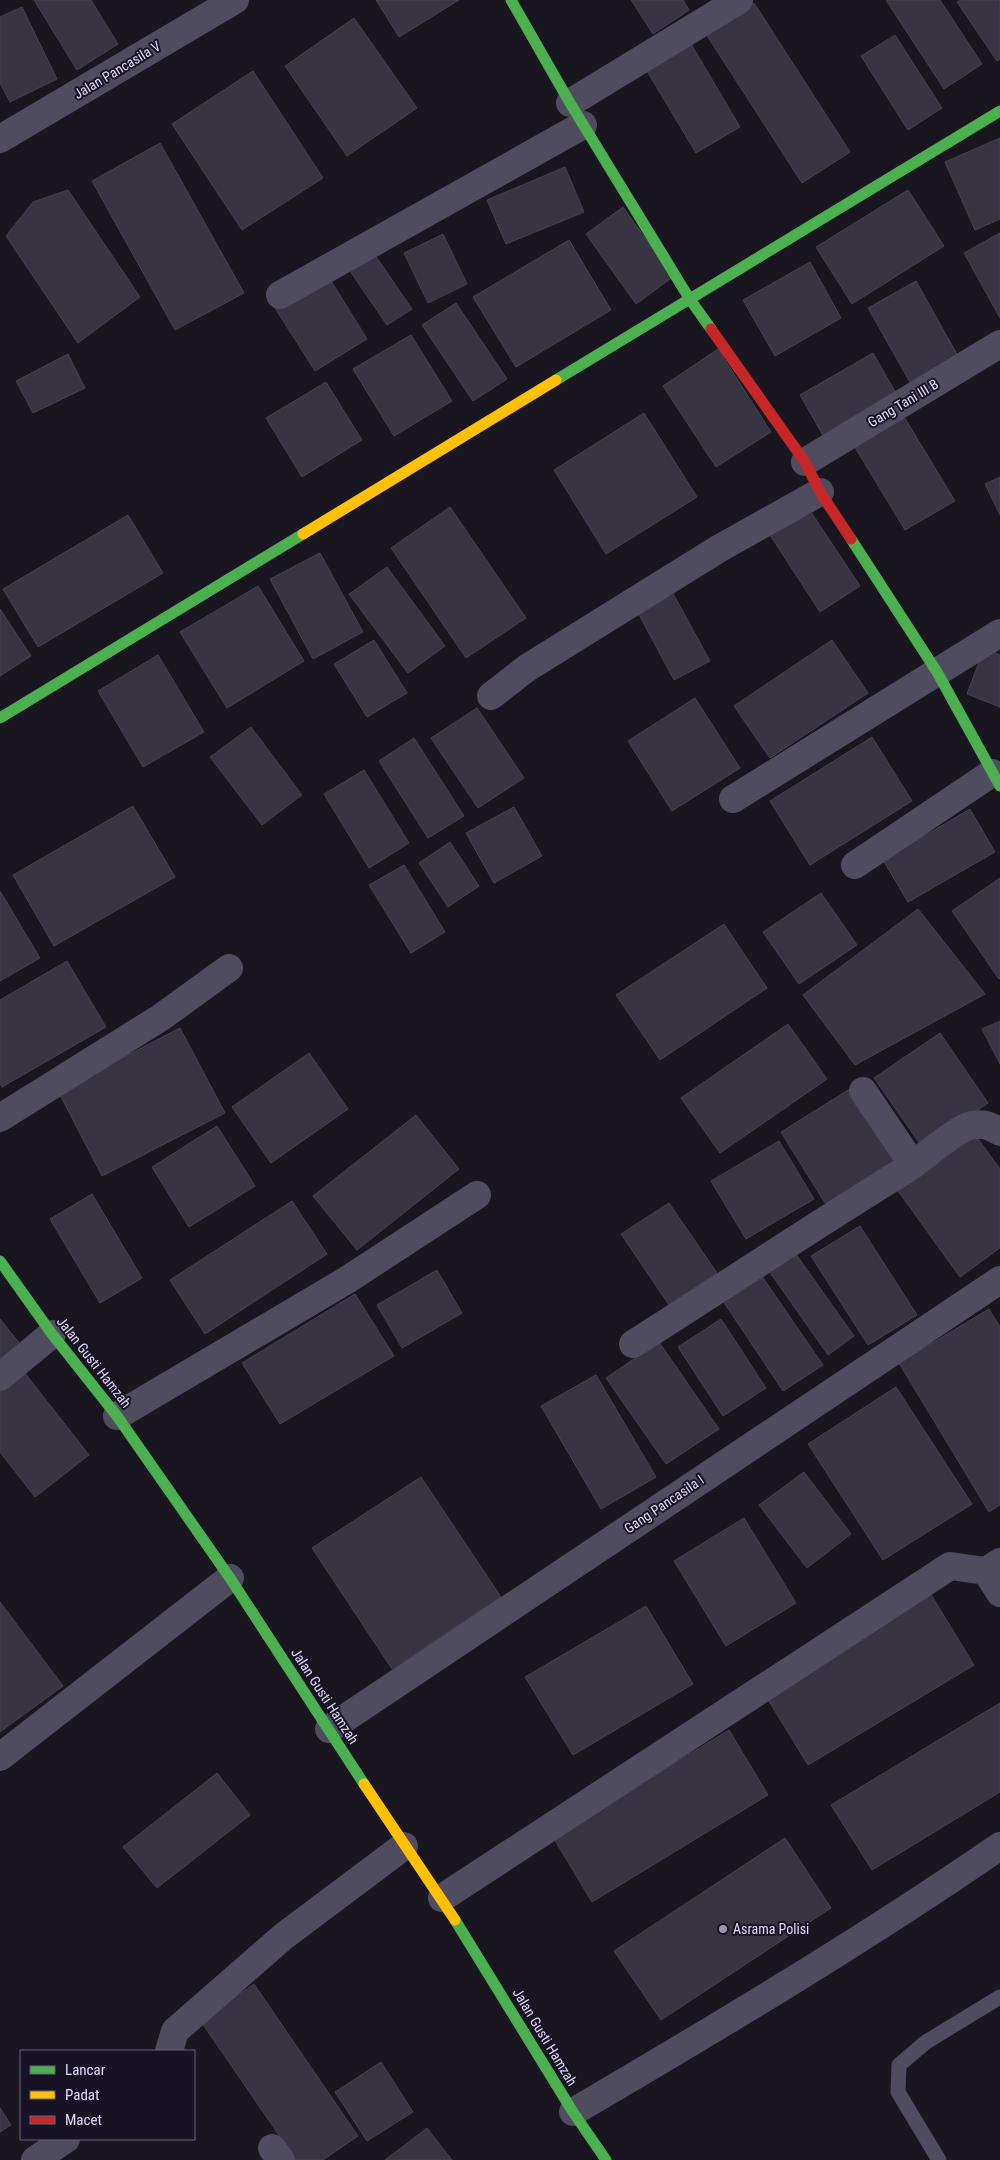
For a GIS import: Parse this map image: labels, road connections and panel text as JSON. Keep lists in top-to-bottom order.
{
  "streets": {
    "street": [
      "Jalan Pancasila V",
      "Gang Tani III B",
      "Jalan Gusti Hamzah",
      "Gang Pancasila I"
    ]
  },
  "crossings": [
    ["Jalan Gusti Hamzah", "Gang Pancasila I"]
  ],
  "places": ["Asrama Polisi"],
  "legend": ["Lancar", "Padat", "Macet"]
}
